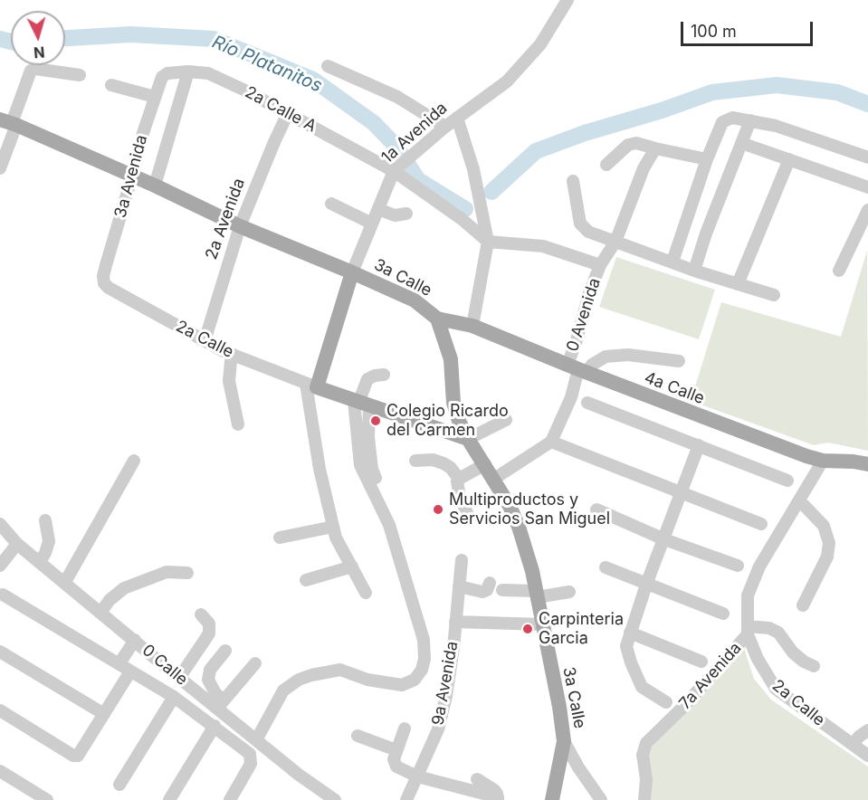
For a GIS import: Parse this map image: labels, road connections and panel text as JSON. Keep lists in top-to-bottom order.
{
  "streets": {
    "main road": ["1a Avenida", "3a Calle", "4a Calle"],
    "street": [
      "2a Calle A",
      "3a Avenida",
      "2a Avenida",
      "0 Avenida",
      "2a Calle",
      "0 Calle",
      "7a Avenida",
      "9a Avenida"
    ]
  },
  "crossings": [
    ["2a Calle A", "1a Avenida"],
    ["2a Calle A", "3a Avenida"],
    ["2a Calle A", "2a Avenida"],
    ["1a Avenida", "3a Calle"],
    ["1a Avenida", "2a Calle"],
    ["3a Avenida", "3a Calle"],
    ["3a Avenida", "2a Calle"],
    ["2a Avenida", "3a Calle"],
    ["2a Avenida", "2a Calle"],
    ["3a Calle", "4a Calle"],
    ["0 Avenida", "4a Calle"],
    ["2a Calle", "7a Avenida"],
    ["4a Calle", "7a Avenida"]
  ],
  "water": ["Río Platanitos"],
  "places": ["Colegio Ricardo del Carmen", "Multiproductos y Servicios San Miguel", "Carpinteria Garcia"],
  "scale_bar": "100 m",
  "north": "bottom"
}
